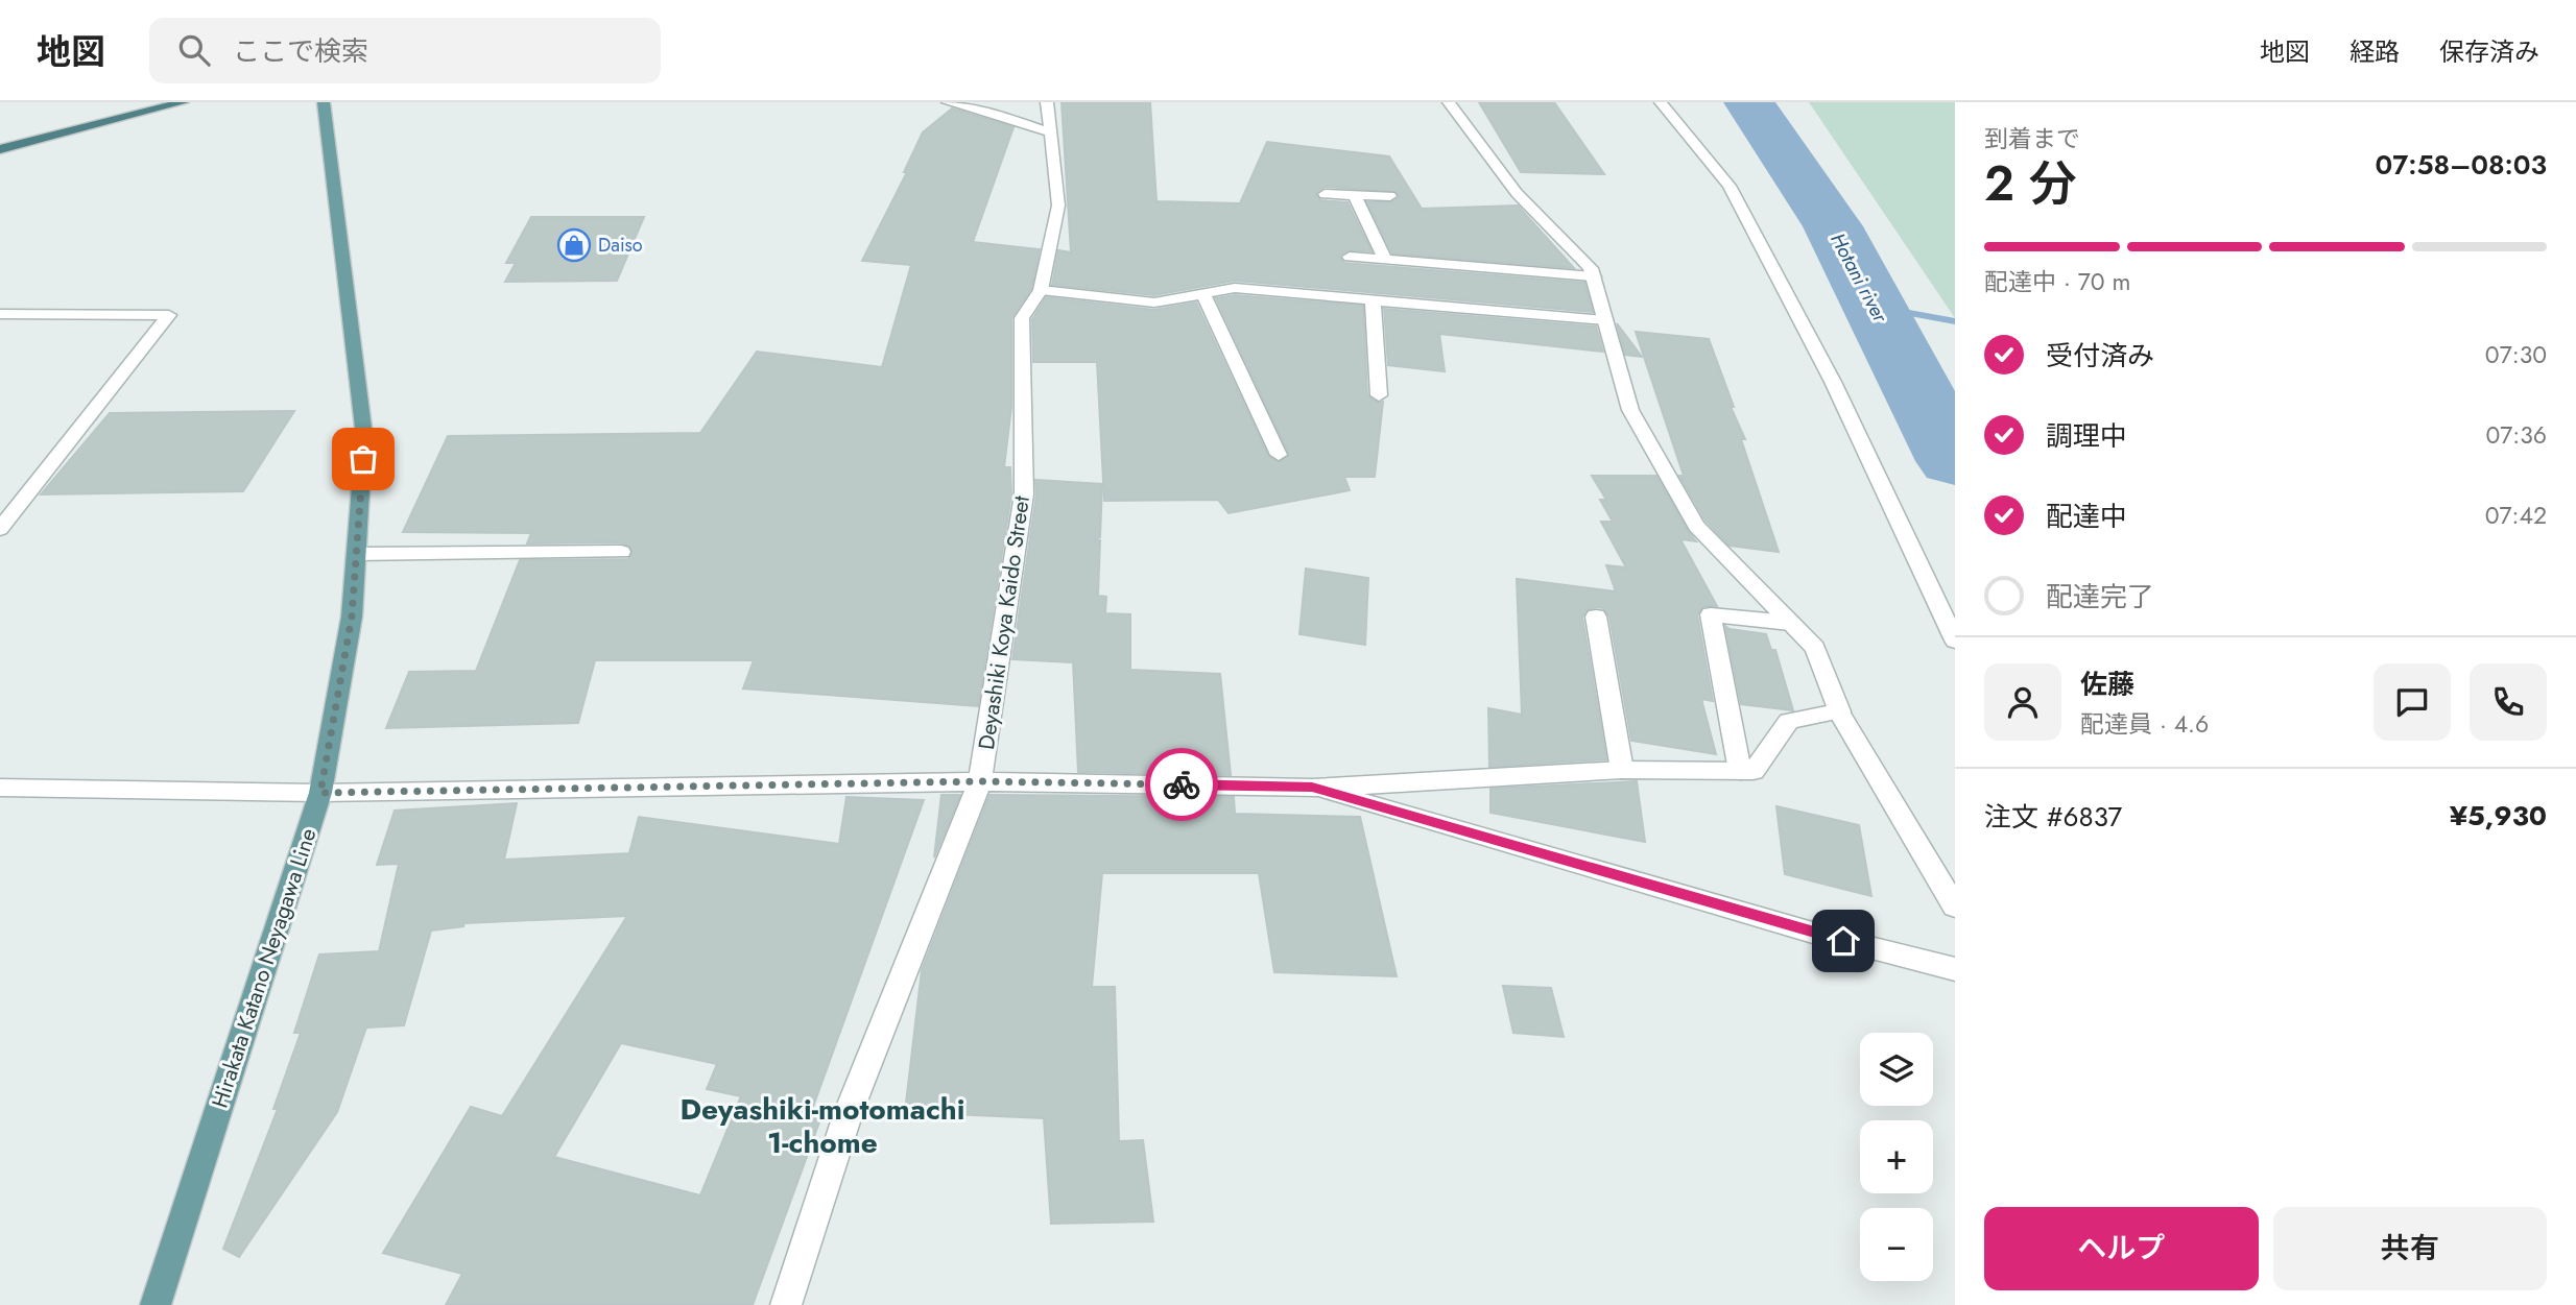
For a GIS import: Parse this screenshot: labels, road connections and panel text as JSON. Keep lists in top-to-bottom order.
{
  "streets": {
    "main road": ["Hirakata Katano Neyagawa Line"],
    "street": ["Deyashiki Koya Kaido Street"]
  },
  "districts": ["Deyashiki-motomachi 1-chome"],
  "water": ["Hotani river"],
  "places": {
    "shop": ["Daiso"]
  },
  "page": {
    "header": "地図",
    "search": "ここで検索",
    "nav": ["地図", "経路", "保存済み"],
    "heading": ["2 分", "到着まで", "07:58–08:03"],
    "panel": [
      "佐藤",
      "配達員 · 4.6",
      "注文 #6837",
      "¥5,930"
    ],
    "bar": "配達中 · 70 m",
    "list": [
      ["受付済み", "07:30"],
      ["調理中", "07:36"],
      ["配達中", "07:42"],
      "配達完了"
    ],
    "map_buttons": ["+", "−"],
    "buttons": ["ヘルプ", "共有"]
  }
}
